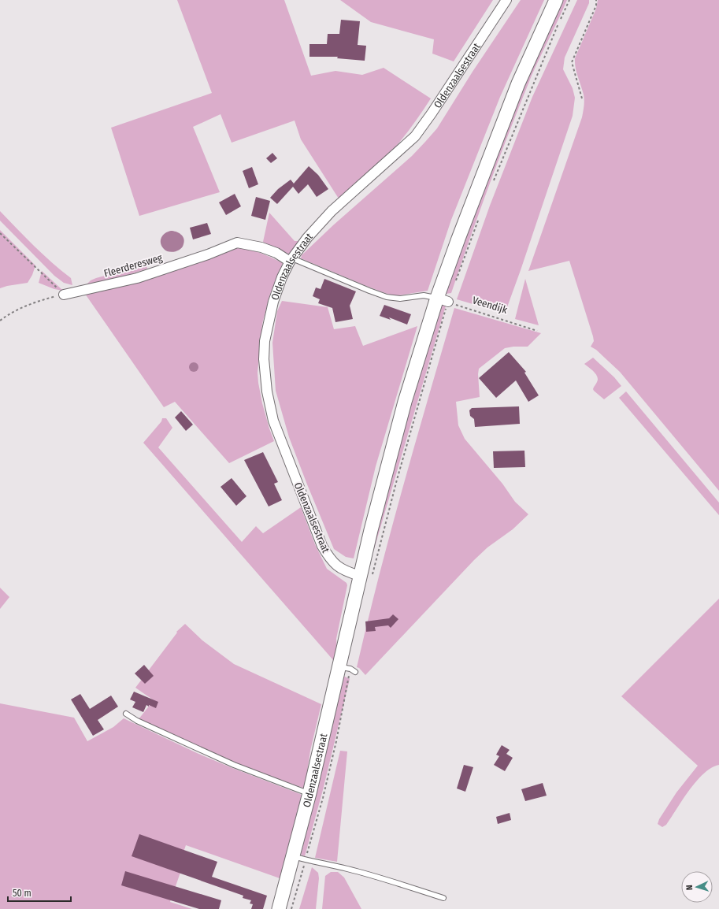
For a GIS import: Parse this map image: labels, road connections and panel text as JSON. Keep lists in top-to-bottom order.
{
  "streets": {
    "main road": ["Oldenzaalsestraat"],
    "street": ["Fleerderesweg"],
    "path": ["Veendijk"]
  },
  "crossings": [
    ["Oldenzaalsestraat", "Fleerderesweg"],
    ["Oldenzaalsestraat", "Veendijk"]
  ],
  "scale_bar": "50 m",
  "north": "left"
}
